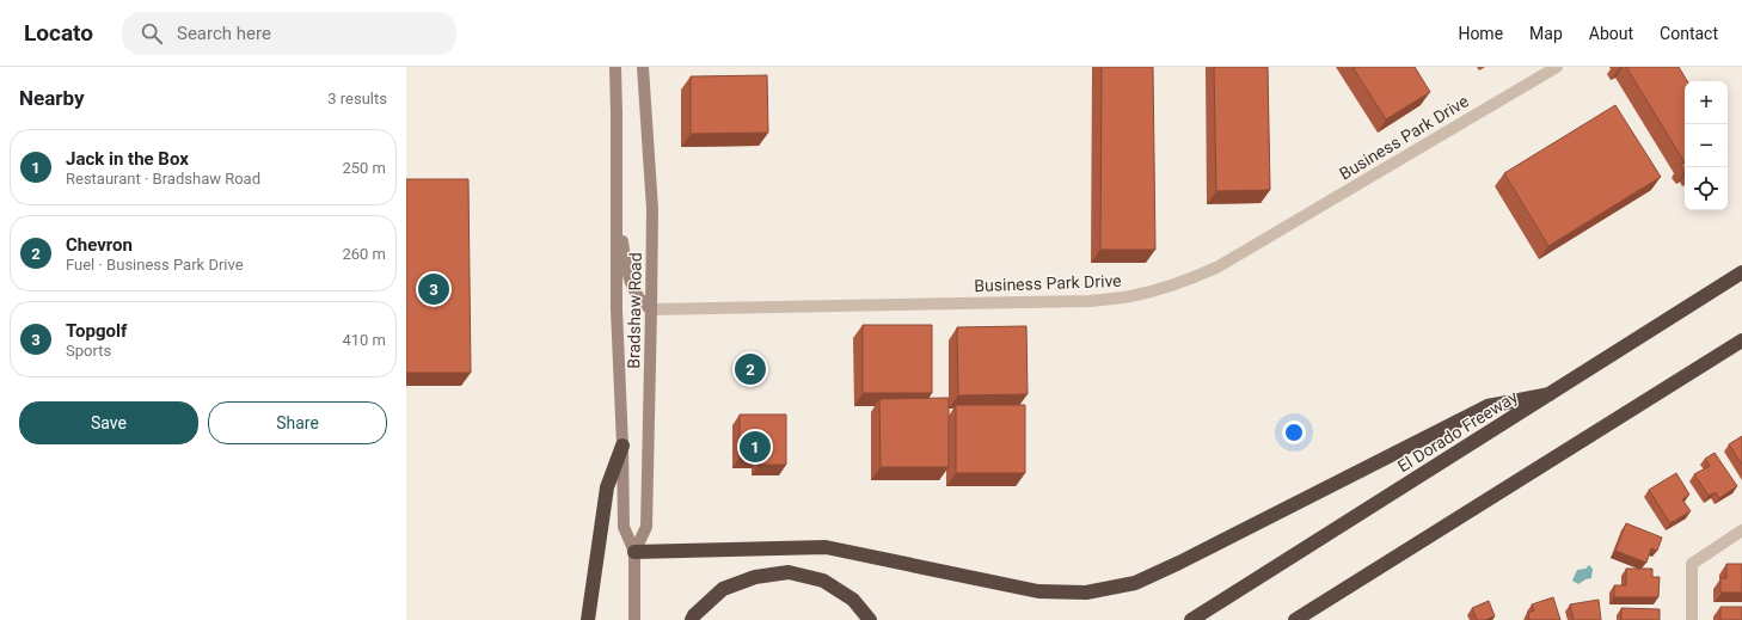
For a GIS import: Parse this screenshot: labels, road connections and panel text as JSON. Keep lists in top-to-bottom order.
{
  "streets": {
    "highway": ["El Dorado Freeway"],
    "main road": ["Bradshaw Road"],
    "street": ["Business Park Drive"]
  },
  "crossings": [
    ["Business Park Drive", "Bradshaw Road"]
  ],
  "page": {
    "header": "Locato",
    "search": "Search here",
    "nav": [
      "Home",
      "Map",
      "About",
      "Contact"
    ],
    "heading": ["Nearby", "3 results"],
    "map_buttons": ["+", "−"],
    "list": [
      {
        "mark": "1",
        "name": "Jack in the Box",
        "note": "Restaurant · Bradshaw Road",
        "value": "250 m"
      },
      {
        "mark": "2",
        "name": "Chevron",
        "note": "Fuel · Business Park Drive",
        "value": "260 m"
      },
      {
        "mark": "3",
        "name": "Topgolf",
        "note": "Sports",
        "value": "410 m"
      }
    ],
    "pins": ["3", "2", "1"],
    "buttons": ["Save", "Share"]
  }
}
